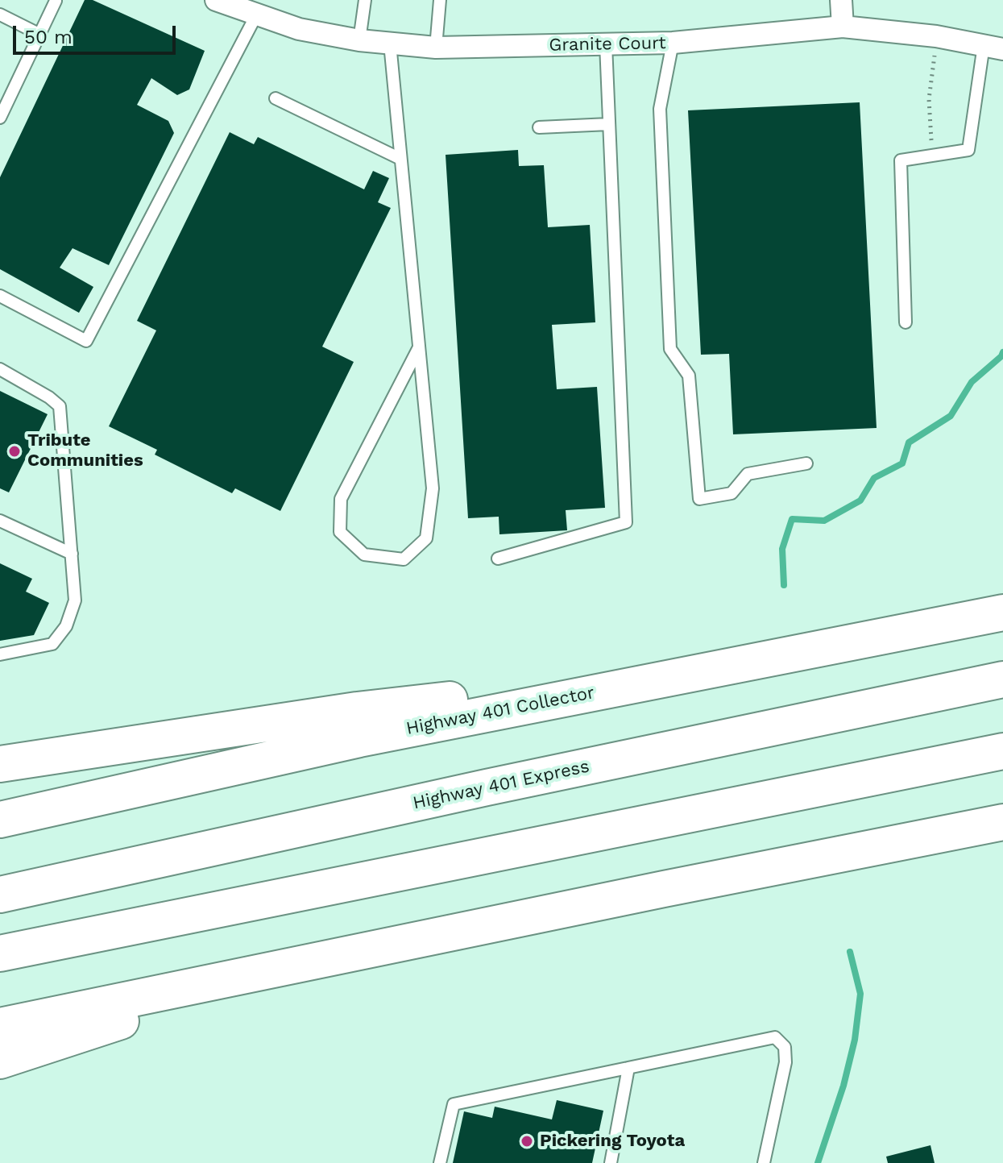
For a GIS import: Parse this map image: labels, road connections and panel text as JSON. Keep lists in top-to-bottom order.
{
  "streets": {
    "highway": ["Highway 401 Collector", "Highway 401 Express"],
    "street": ["Granite Court"]
  },
  "places": ["Tribute Communities", "Pickering Toyota"],
  "scale_bar": "50 m"
}
